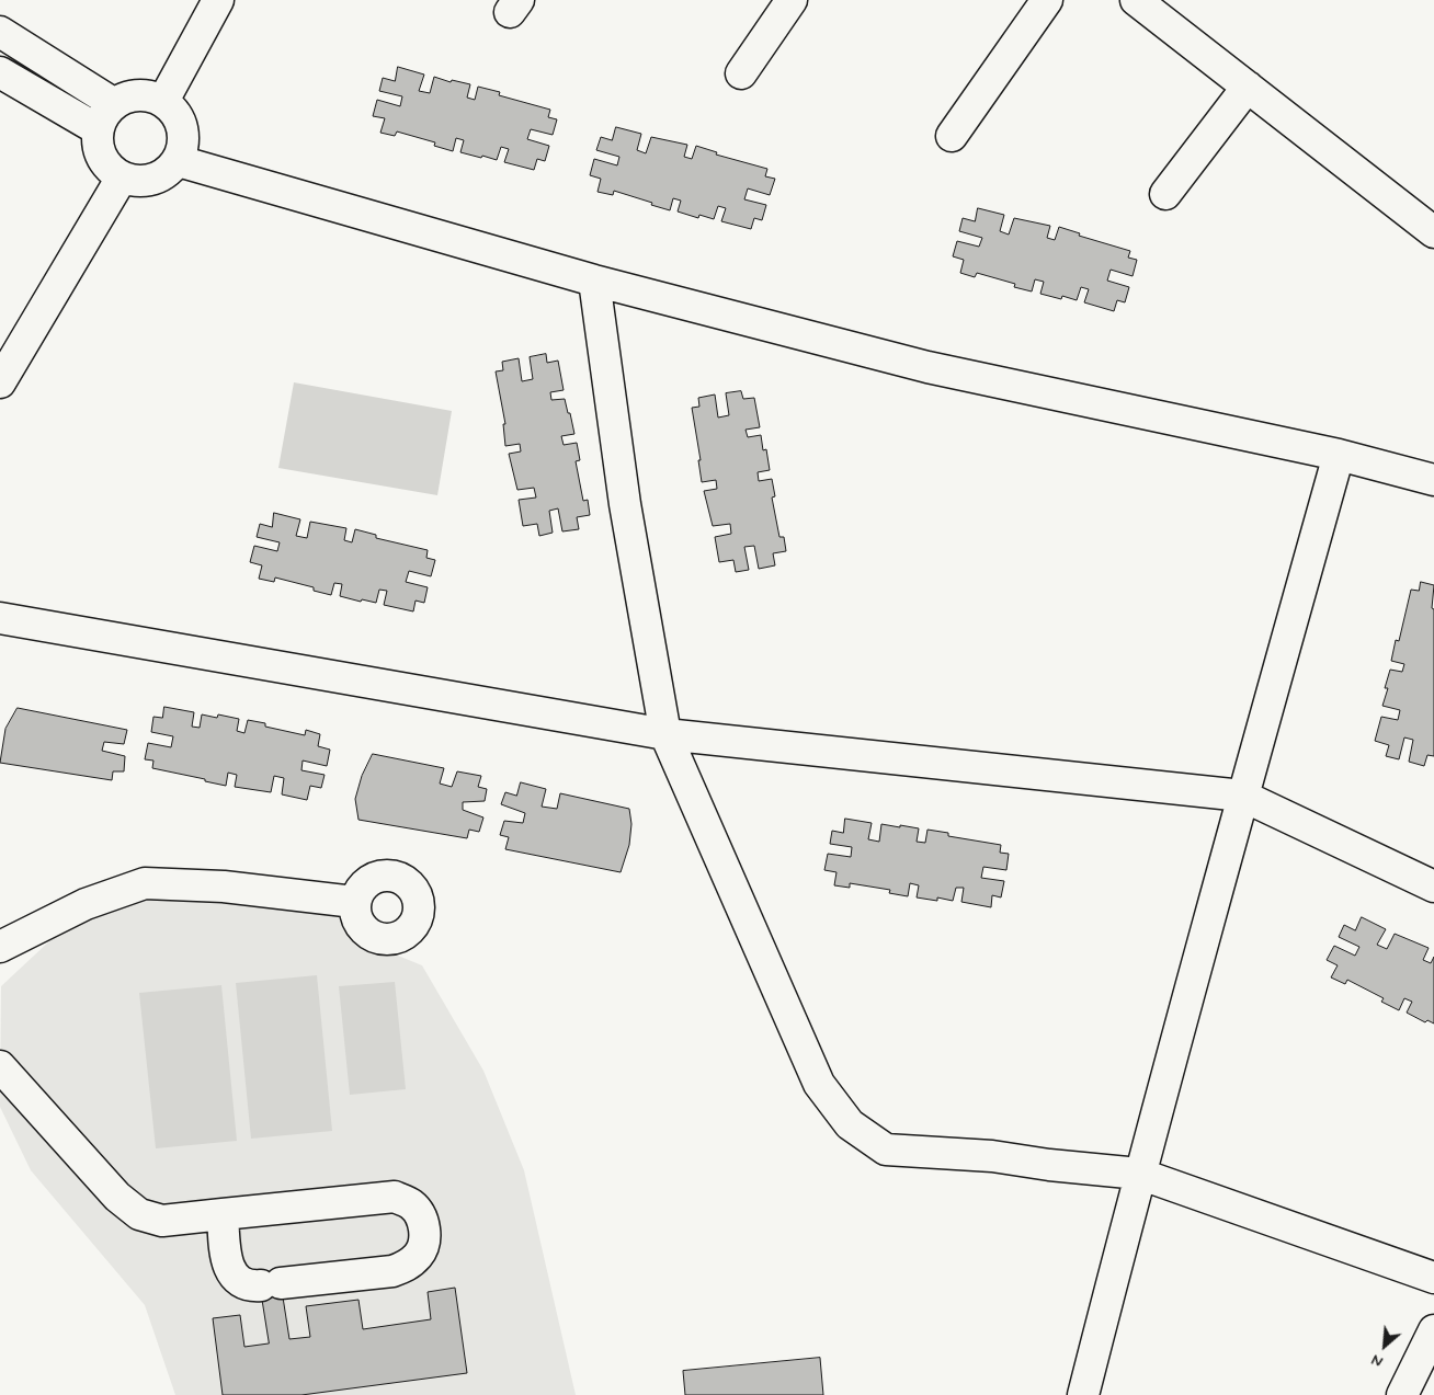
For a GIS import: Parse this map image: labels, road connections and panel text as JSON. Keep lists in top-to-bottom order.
{
  "north": "bottom left"
}
